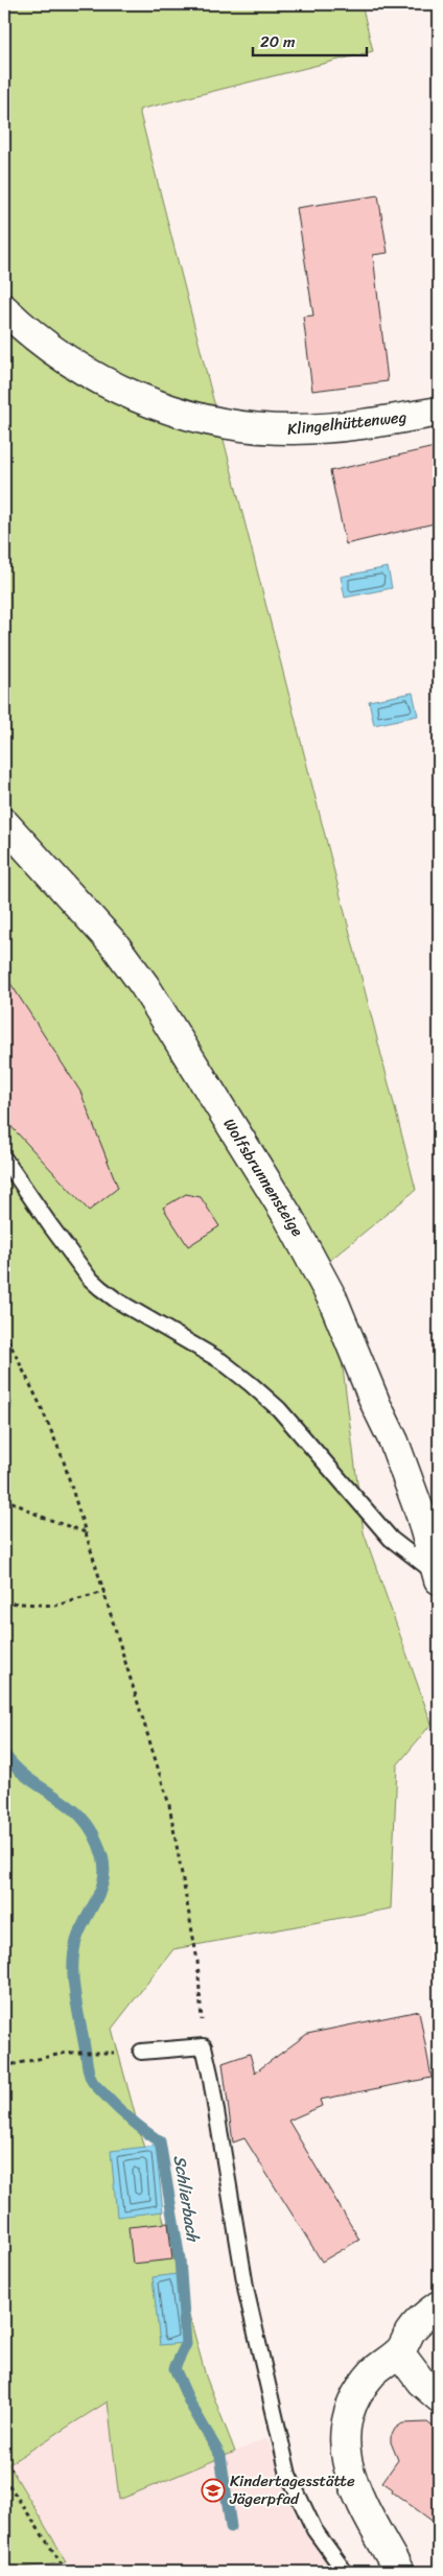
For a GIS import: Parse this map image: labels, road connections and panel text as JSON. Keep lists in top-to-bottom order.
{
  "streets": {
    "street": ["Klingelhüttenweg", "Wolfsbrunnensteige"]
  },
  "water": ["Schlierbach"],
  "places": {
    "school or university": ["Kindertagesstätte Jägerpfad"]
  },
  "scale_bar": "20 m"
}
